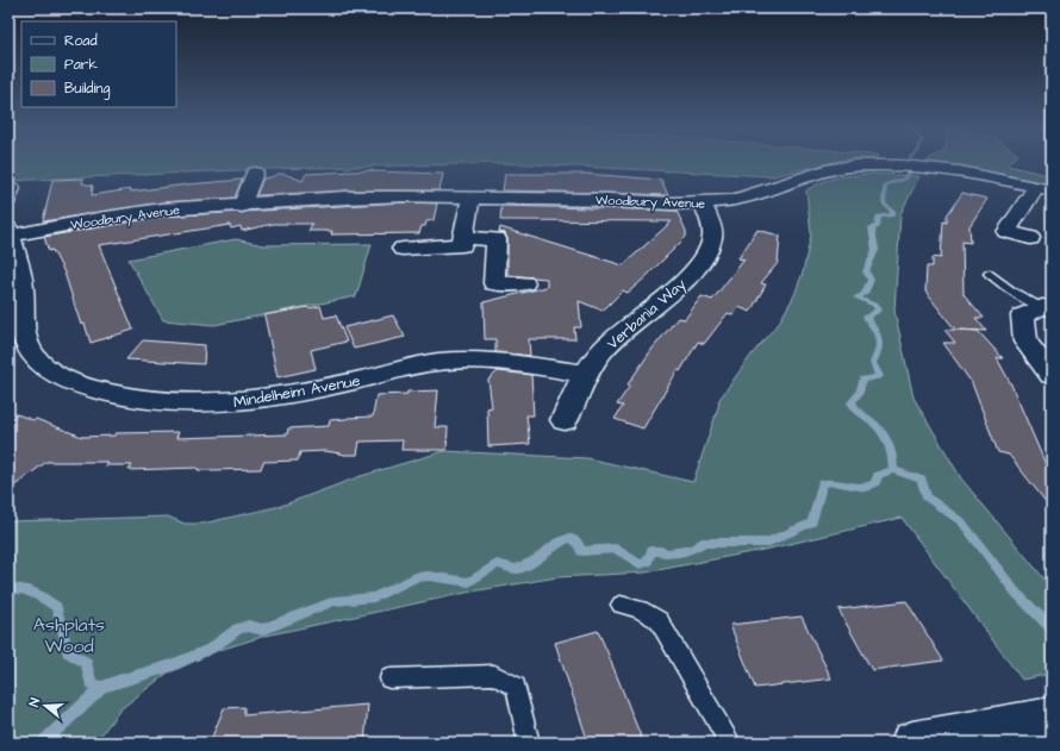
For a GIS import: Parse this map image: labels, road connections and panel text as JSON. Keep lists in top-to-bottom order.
{
  "streets": {
    "street": ["Woodbury Avenue", "Verbania Way", "Mindelheim Avenue"]
  },
  "crossings": [
    ["Woodbury Avenue", "Verbania Way"],
    ["Woodbury Avenue", "Mindelheim Avenue"],
    ["Verbania Way", "Mindelheim Avenue"]
  ],
  "parks": ["Ashplats Wood"],
  "legend": ["Road", "Park", "Building"],
  "north": "left"
}
